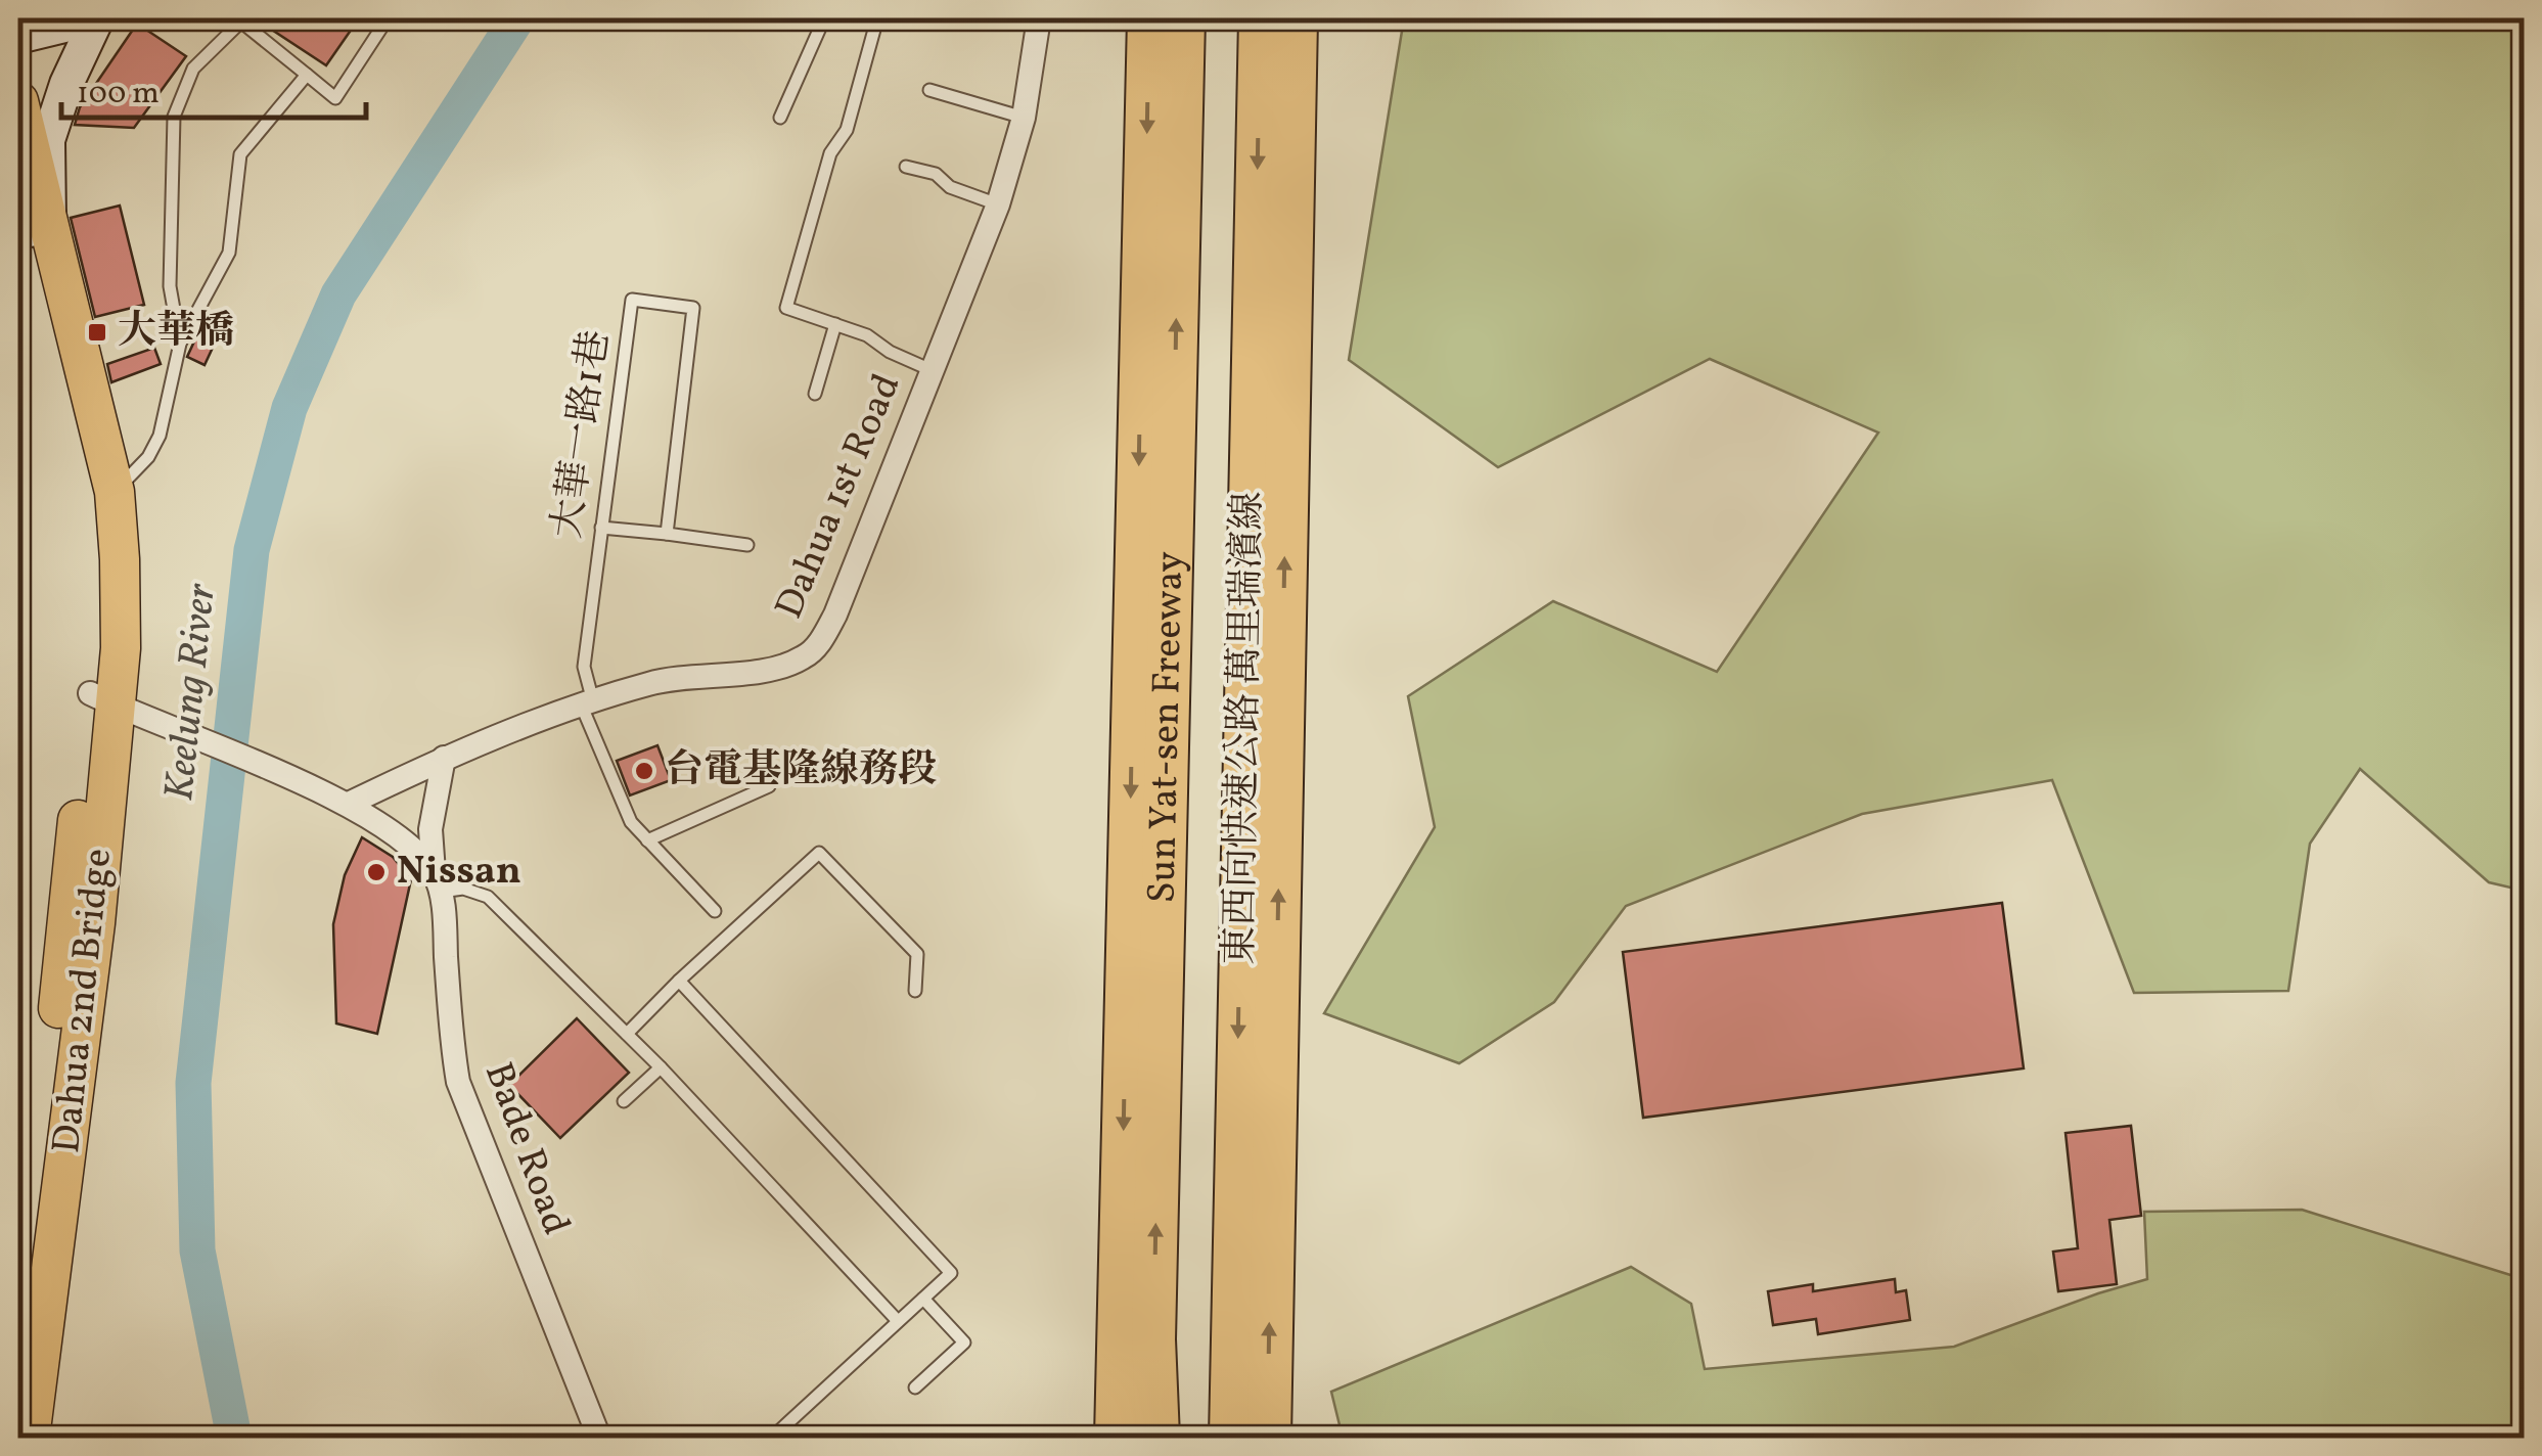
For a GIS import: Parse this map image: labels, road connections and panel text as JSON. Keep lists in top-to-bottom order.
{
  "streets": {
    "highway": ["Sun Yat-sen Freeway", "東西向快速公路 萬里瑞濱線"],
    "main road": ["Dahua 2nd Bridge"],
    "street": ["Dahua 1st Road", "Bade Road"],
    "lane": ["大華一路1巷"]
  },
  "crossings": [
    ["大華一路1巷", "Dahua 1st Road"],
    ["Dahua 1st Road", "Bade Road"]
  ],
  "water": ["Keelung River"],
  "places": {
    "transit": ["大華橋"],
    "other": ["台電基隆線務段", "Nissan"]
  },
  "scale_bar": "100 m"
}
